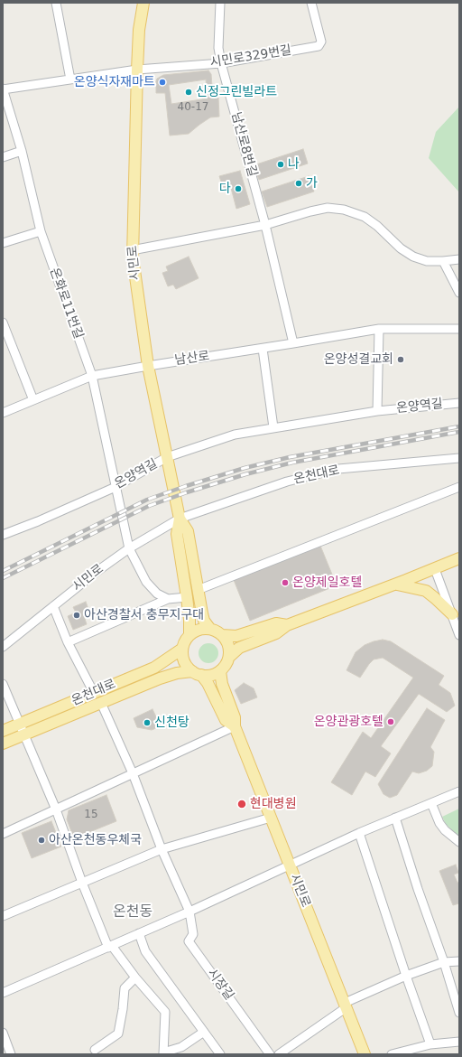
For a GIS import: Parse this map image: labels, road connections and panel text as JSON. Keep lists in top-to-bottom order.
{
  "streets": {
    "main road": ["시민로", "온천대로"],
    "street": [
      "시민로329번길",
      "남산로8번길",
      "온화로11번길",
      "남산로",
      "온양역길",
      "시장길"
    ]
  },
  "crossings": [
    ["시민로329번길", "남산로8번길"],
    ["시민로329번길", "시민로"],
    ["시민로329번길", "온화로11번길"],
    ["시민로", "남산로"],
    ["시민로", "온양역길"],
    ["시민로", "온천대로"],
    ["온화로11번길", "남산로"],
    ["온천대로", "시장길"]
  ],
  "districts": ["온천동"],
  "places": [
    "온양식자재마트",
    "신정그린빌라트",
    "나",
    "가",
    "다",
    "온양성결교회",
    "온양제일호텔",
    "아산경찰서 충무지구대",
    "온양관광호텔",
    "신천탕",
    "현대병원",
    "아산온천동우체국"
  ],
  "house_numbers": ["40-17", "15"]
}
